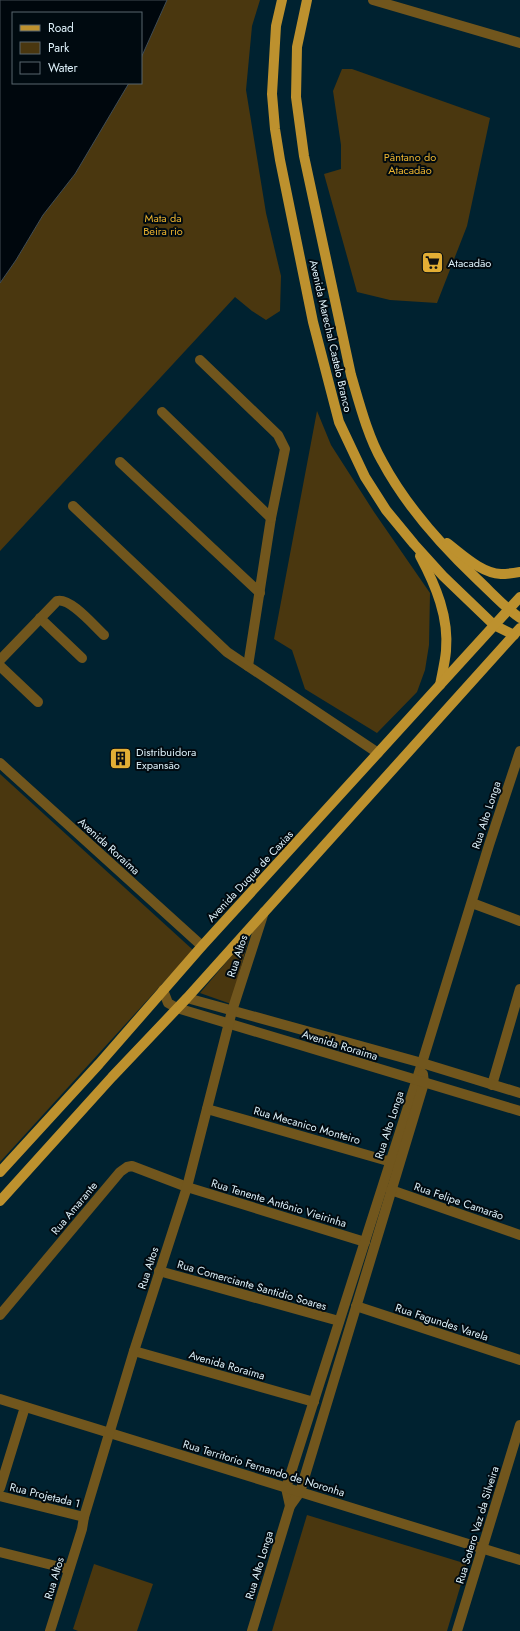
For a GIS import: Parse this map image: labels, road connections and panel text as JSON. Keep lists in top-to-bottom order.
{
  "streets": {
    "main road": ["Avenida Marechal Castelo Branco", "Avenida Duque de Caxias"],
    "street": [
      "Rua Alto Longa",
      "Avenida Roraíma",
      "Rua Altos",
      "Avenida Roraima",
      "Rua Mecanico Monteiro",
      "Rua Felipe Camarão",
      "Rua Tenente Antônio Vieirinha",
      "Rua Amarante",
      "Rua Comerciante Santidio Soares",
      "Rua Fagundes Varela",
      "Rua Territorio Fernando de Noronha",
      "Rua Projetada 1",
      "Rua Sotero Vaz da Silveira"
    ]
  },
  "crossings": [
    ["Avenida Marechal Castelo Branco", "Avenida Duque de Caxias"],
    ["Rua Alto Longa", "Avenida Roraima"],
    ["Rua Alto Longa", "Rua Mecanico Monteiro"],
    ["Rua Alto Longa", "Rua Felipe Camarão"],
    ["Rua Alto Longa", "Rua Tenente Antônio Vieirinha"],
    ["Rua Alto Longa", "Rua Comerciante Santidio Soares"],
    ["Rua Alto Longa", "Rua Fagundes Varela"],
    ["Rua Alto Longa", "Rua Territorio Fernando de Noronha"],
    ["Avenida Roraíma", "Avenida Duque de Caxias"],
    ["Rua Altos", "Avenida Roraima"],
    ["Rua Altos", "Rua Mecanico Monteiro"],
    ["Rua Altos", "Rua Tenente Antônio Vieirinha"],
    ["Rua Altos", "Rua Amarante"],
    ["Rua Altos", "Rua Comerciante Santidio Soares"],
    ["Rua Altos", "Rua Territorio Fernando de Noronha"],
    ["Rua Altos", "Rua Projetada 1"],
    ["Rua Tenente Antônio Vieirinha", "Rua Amarante"],
    ["Rua Territorio Fernando de Noronha", "Rua Sotero Vaz da Silveira"]
  ],
  "parks": ["Pântano do Atacadão", "Mata da Beira rio"],
  "places": {
    "supermarket": ["Atacadão"],
    "building": ["Distribuidora Expansão"]
  },
  "legend": ["Road", "Park", "Water"]
}
